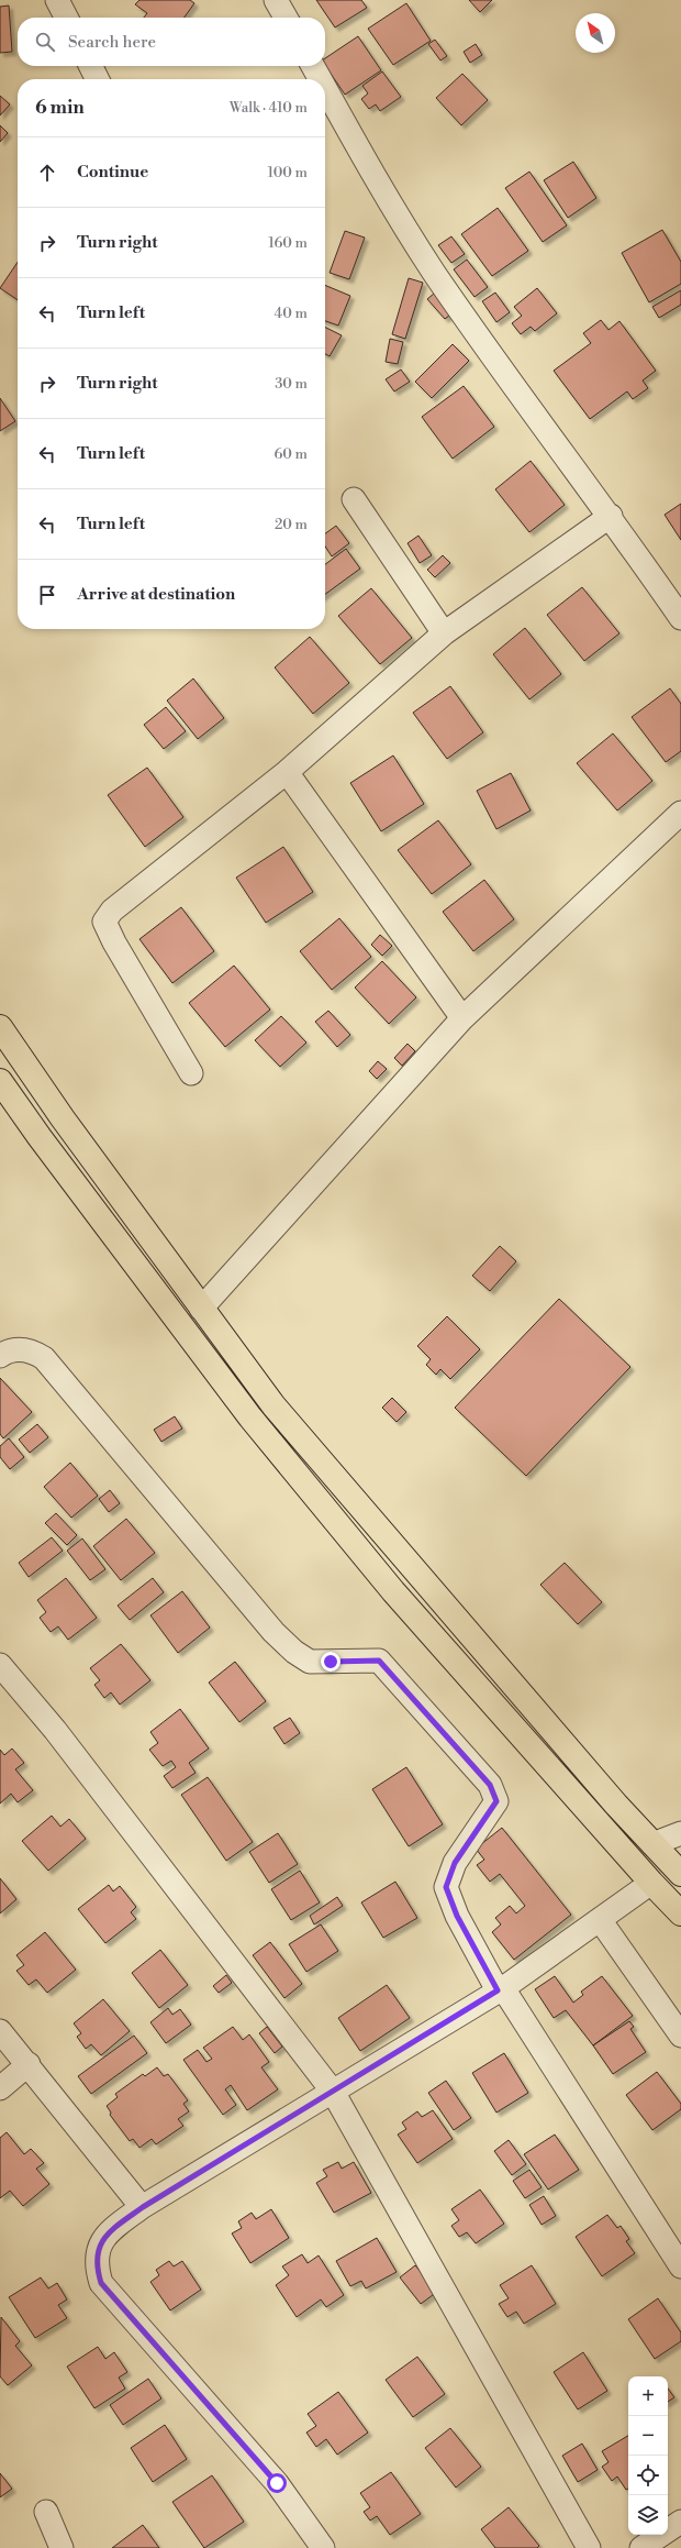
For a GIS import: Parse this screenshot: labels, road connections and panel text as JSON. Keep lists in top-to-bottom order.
{
  "north": "top left",
  "page": {
    "search": "Search here",
    "heading": ["6 min", "Walk · 410 m"],
    "list": [
      ["Continue", "100 m"],
      ["Turn right", "160 m"],
      ["Turn left", "40 m"],
      ["Turn right", "30 m"],
      ["Turn left", "60 m"],
      ["Turn left", "20 m"],
      "Arrive at destination"
    ],
    "map_buttons": ["+", "−"]
  }
}
